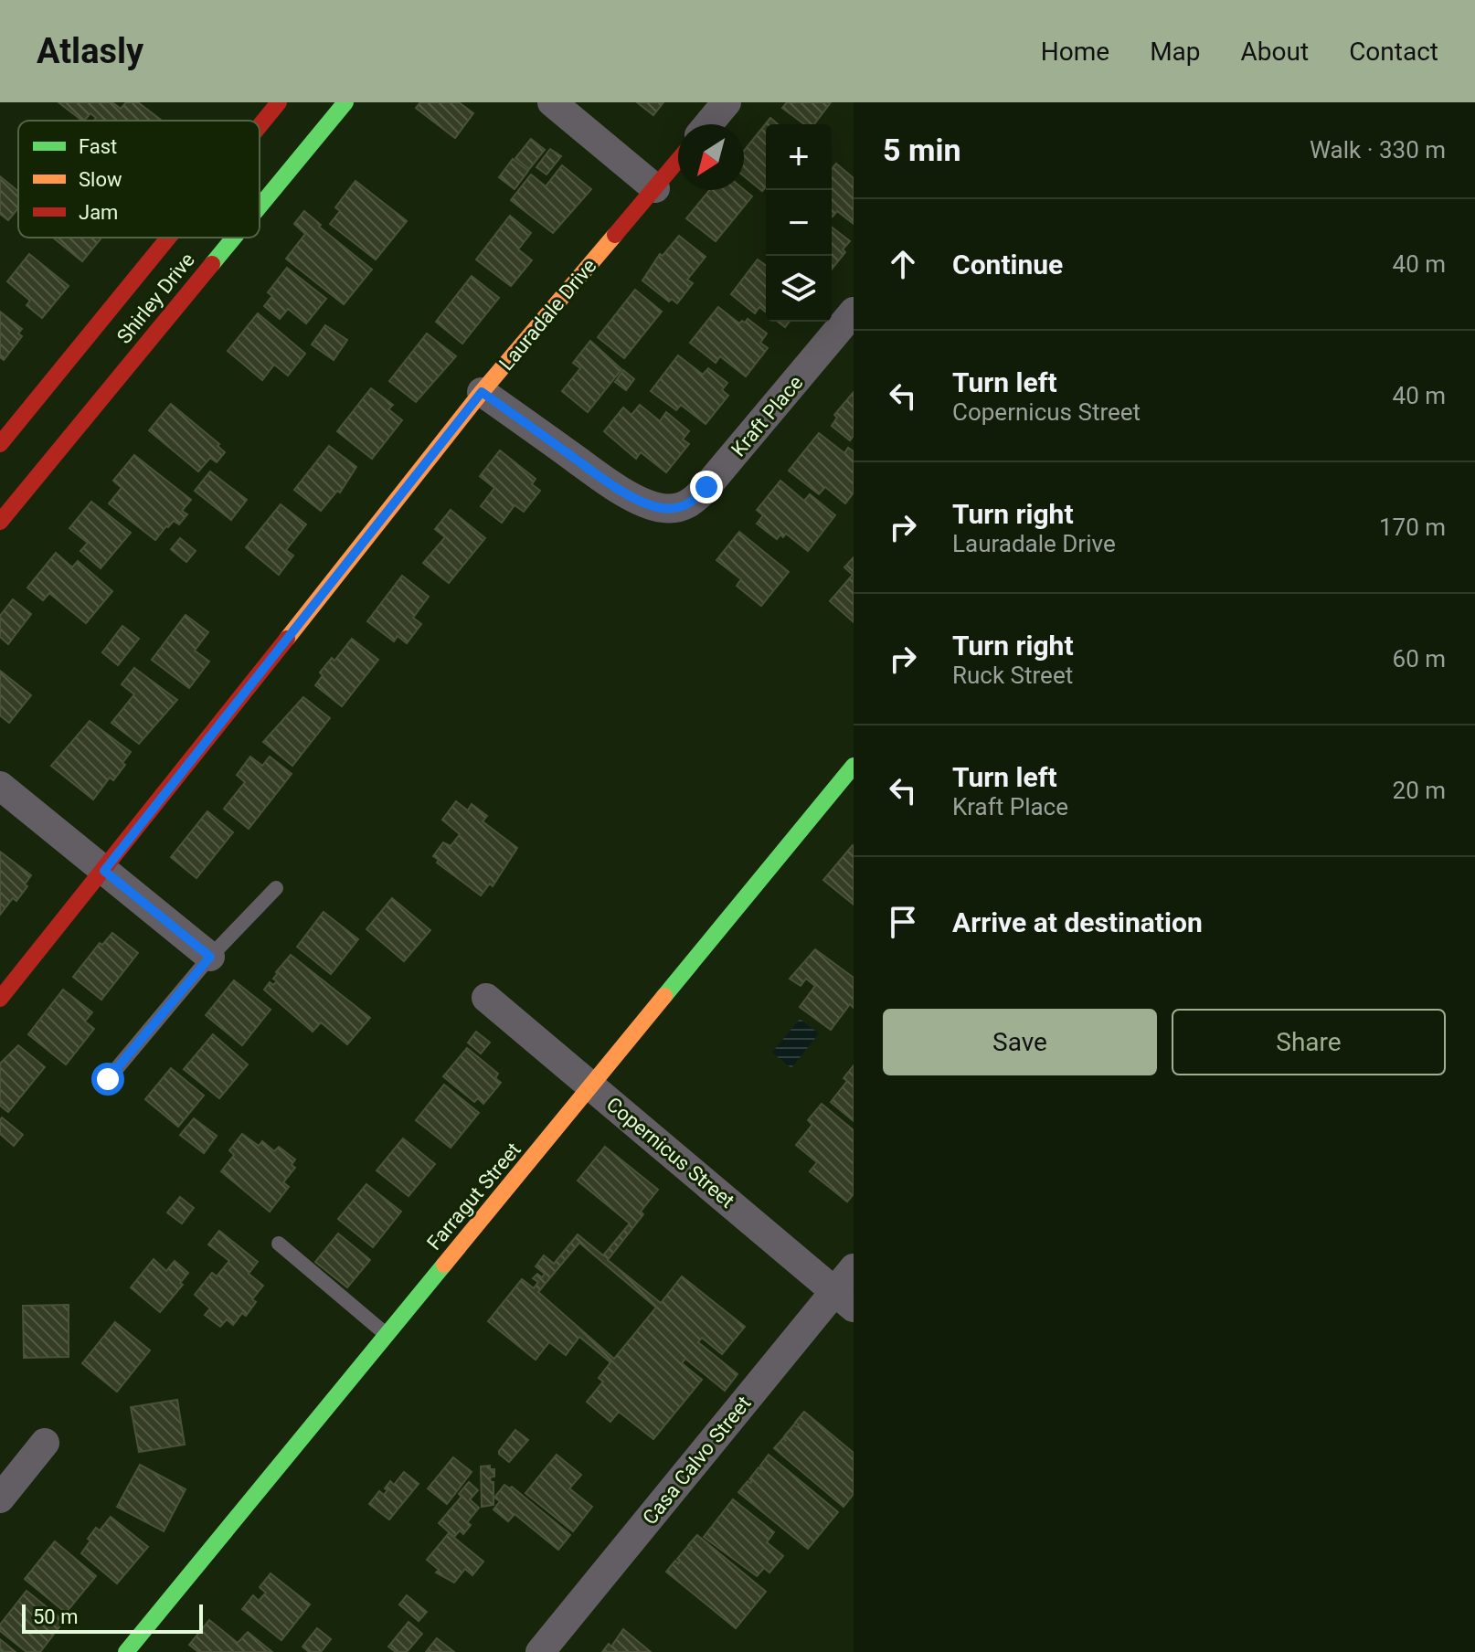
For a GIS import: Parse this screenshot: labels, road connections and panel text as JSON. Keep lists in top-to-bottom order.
{
  "streets": {
    "street": [
      "Shirley Drive",
      "Lauradale Drive",
      "Kraft Place",
      "Copernicus Street",
      "Farragut Street",
      "Casa Calvo Street"
    ]
  },
  "crossings": [
    ["Lauradale Drive", "Kraft Place"],
    ["Copernicus Street", "Farragut Street"],
    ["Copernicus Street", "Casa Calvo Street"]
  ],
  "legend": ["Fast", "Slow", "Jam"],
  "scale_bar": "50 m",
  "north": "bottom left",
  "page": {
    "header": "Atlasly",
    "nav": [
      "Home",
      "Map",
      "About",
      "Contact"
    ],
    "heading": ["5 min", "Walk · 330 m"],
    "map_buttons": ["+", "−"],
    "list": [
      ["Continue", "40 m"],
      ["Turn left", "Copernicus Street", "40 m"],
      ["Turn right", "Lauradale Drive", "170 m"],
      ["Turn right", "Ruck Street", "60 m"],
      ["Turn left", "Kraft Place", "20 m"],
      "Arrive at destination"
    ],
    "buttons": ["Save", "Share"],
    "scale": "50 m"
  }
}
